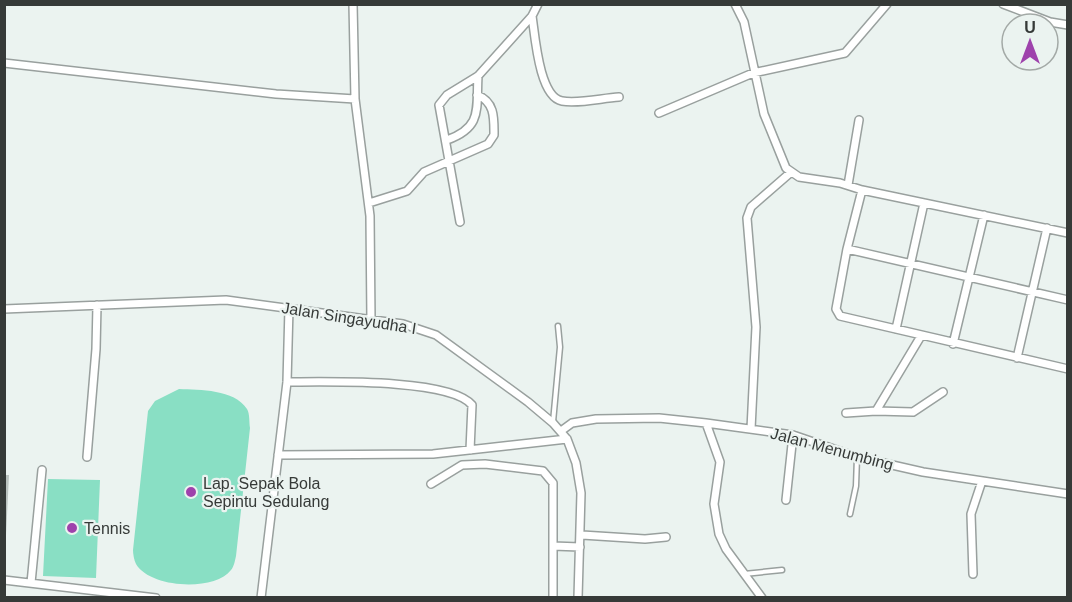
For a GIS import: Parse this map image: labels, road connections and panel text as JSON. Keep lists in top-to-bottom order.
{
  "streets": {
    "street": ["Jalan Singayudha I", "Jalan Menumbing"]
  },
  "crossings": [
    ["Jalan Singayudha I", "Jalan Menumbing"]
  ],
  "places": ["Lap. Sepak Bola Sepintu Sedulang", "Tennis"],
  "north": "top"
}
